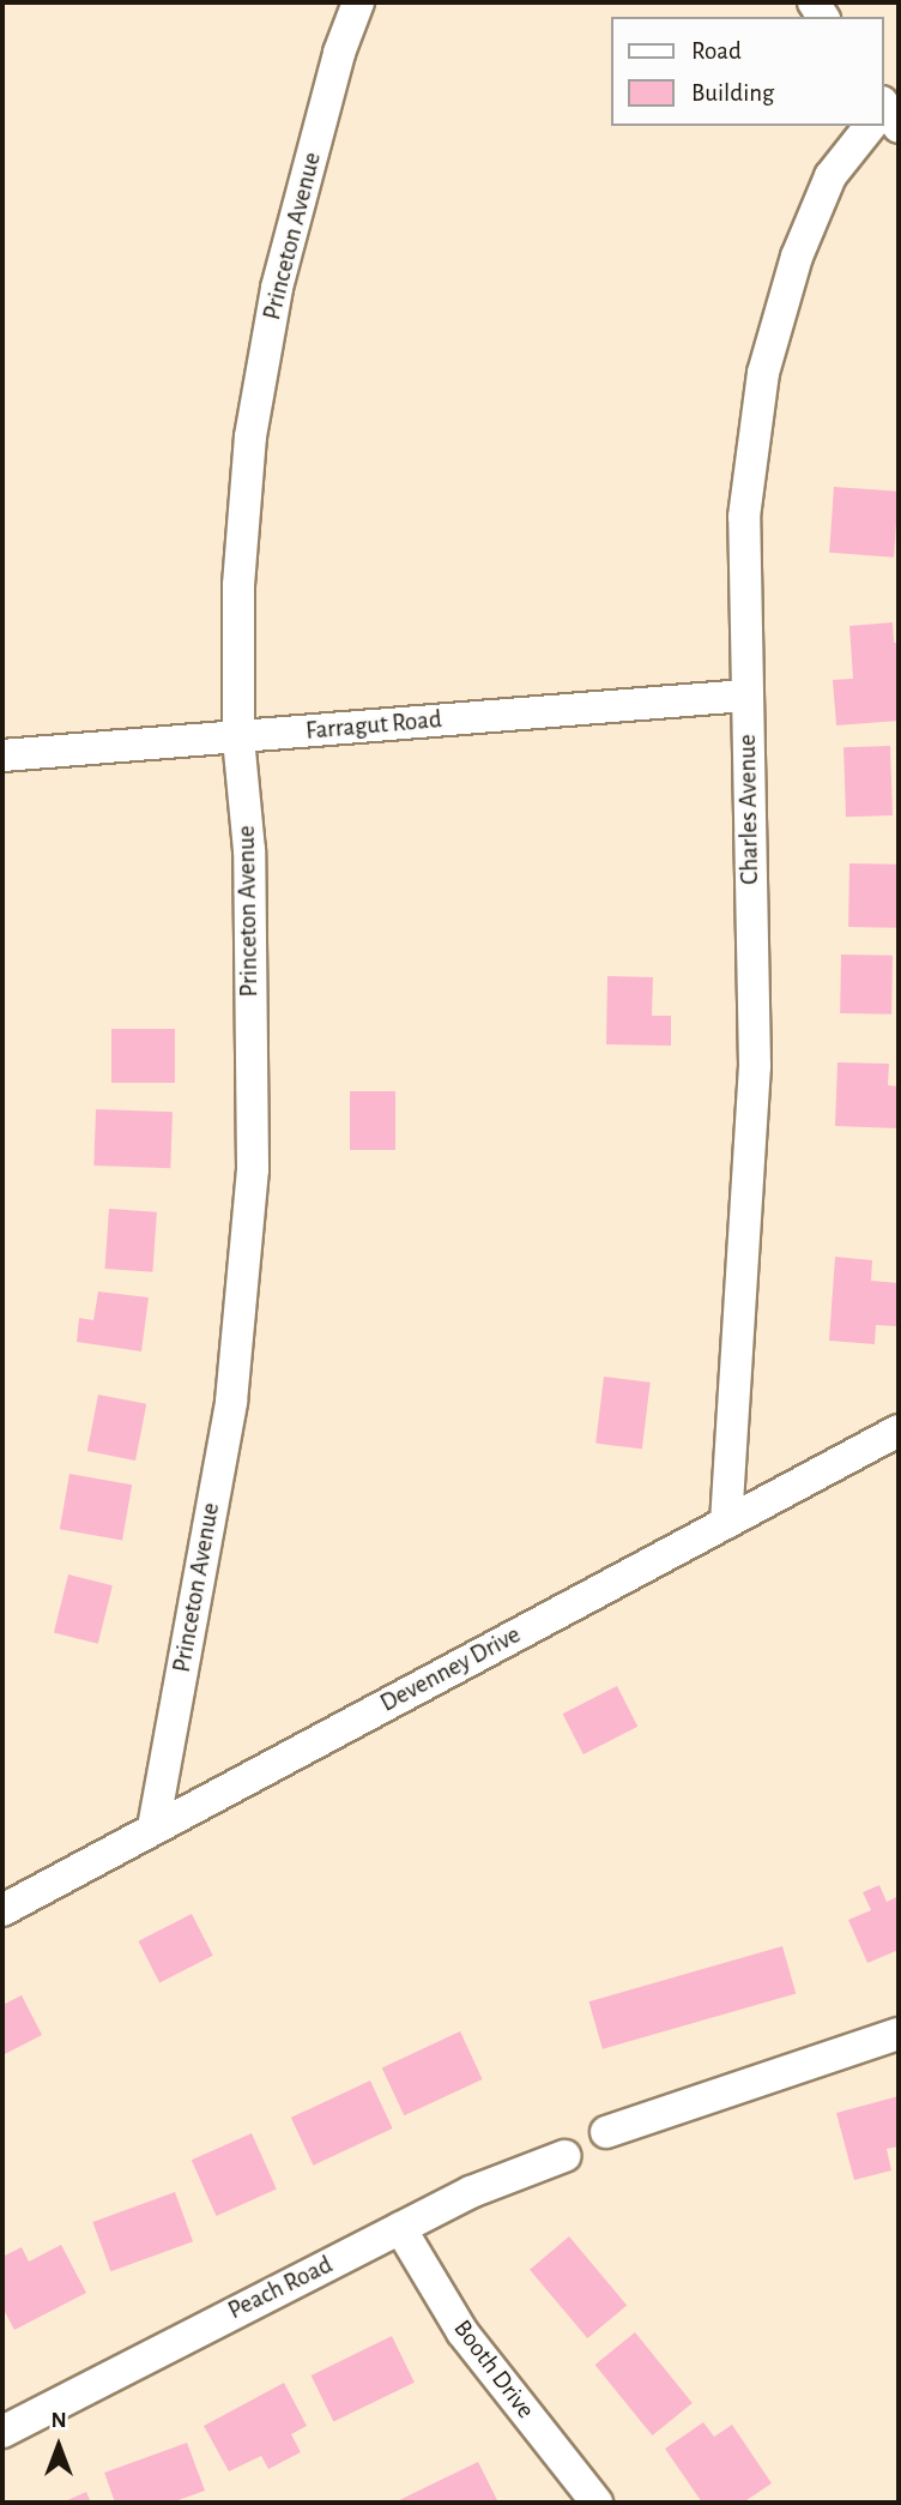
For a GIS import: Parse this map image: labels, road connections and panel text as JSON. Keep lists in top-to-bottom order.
{
  "streets": {
    "street": [
      "Princeton Avenue",
      "Farragut Road",
      "Charles Avenue",
      "Devenney Drive",
      "Peach Road",
      "Booth Drive"
    ]
  },
  "crossings": [
    ["Princeton Avenue", "Farragut Road"],
    ["Princeton Avenue", "Devenney Drive"],
    ["Farragut Road", "Charles Avenue"],
    ["Charles Avenue", "Devenney Drive"],
    ["Peach Road", "Booth Drive"]
  ],
  "legend": ["Road", "Building"],
  "north": "top"
}
